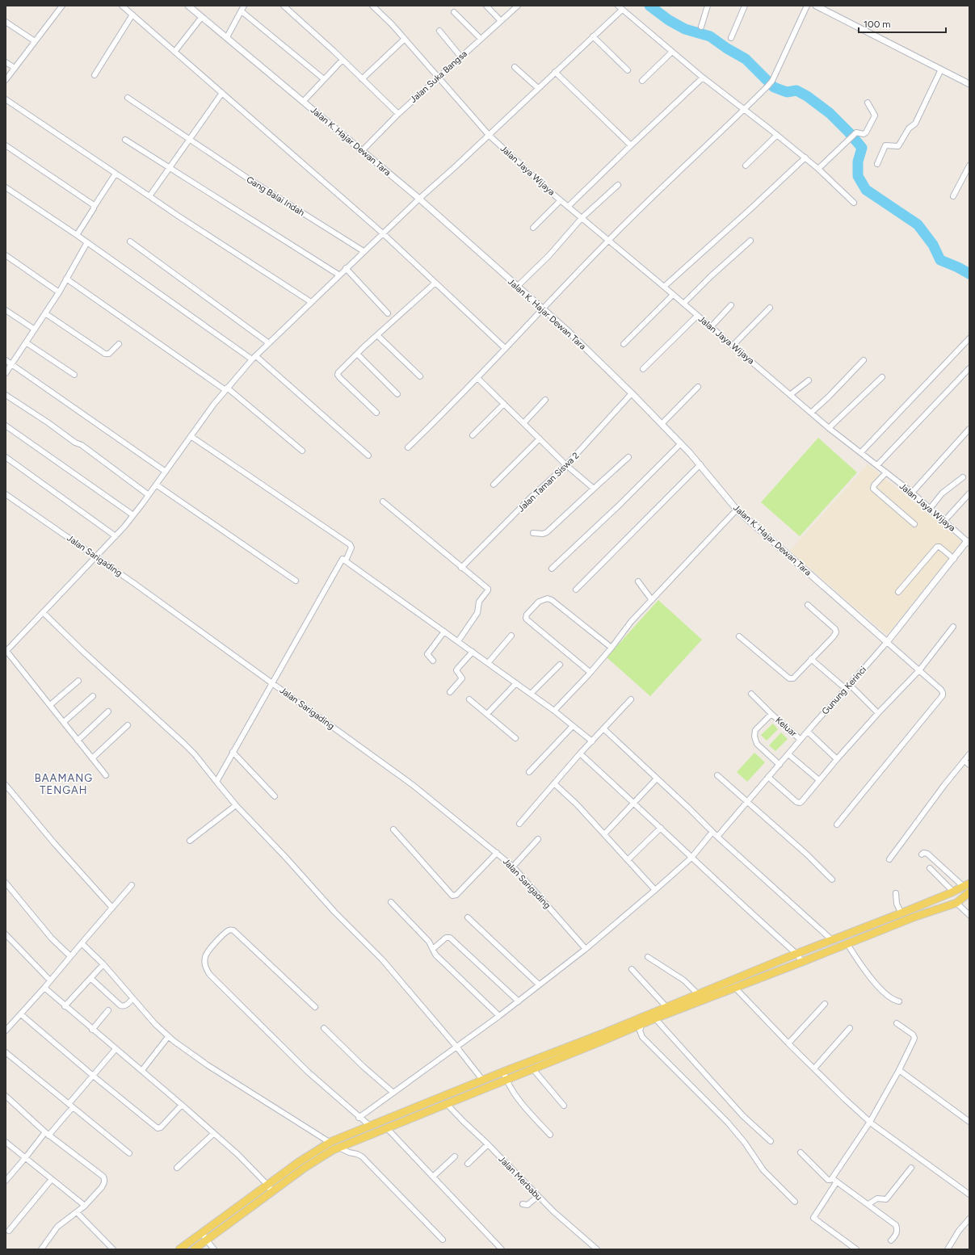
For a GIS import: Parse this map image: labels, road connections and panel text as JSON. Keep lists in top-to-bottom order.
{
  "streets": {
    "street": [
      "Jalan Suka Bangsa",
      "Jalan K. Hajar Dewan Tara",
      "Jalan Jaya Wijaya",
      "Gang Balai Indah",
      "Jalan Taman Siswa 2",
      "Jalan Sarigading",
      "Gunung Kerinci",
      "Keluar",
      "Jalan Merbabu"
    ]
  },
  "crossings": [
    ["Jalan Suka Bangsa", "Jalan K. Hajar Dewan Tara"],
    ["Jalan Suka Bangsa", "Jalan Jaya Wijaya"],
    ["Jalan K. Hajar Dewan Tara", "Jalan Taman Siswa 2"],
    ["Jalan K. Hajar Dewan Tara", "Gunung Kerinci"],
    ["Jalan Jaya Wijaya", "Gunung Kerinci"],
    ["Gunung Kerinci", "Keluar"]
  ],
  "districts": ["BAAMANG TENGAH"],
  "scale_bar": "100 m"
}
